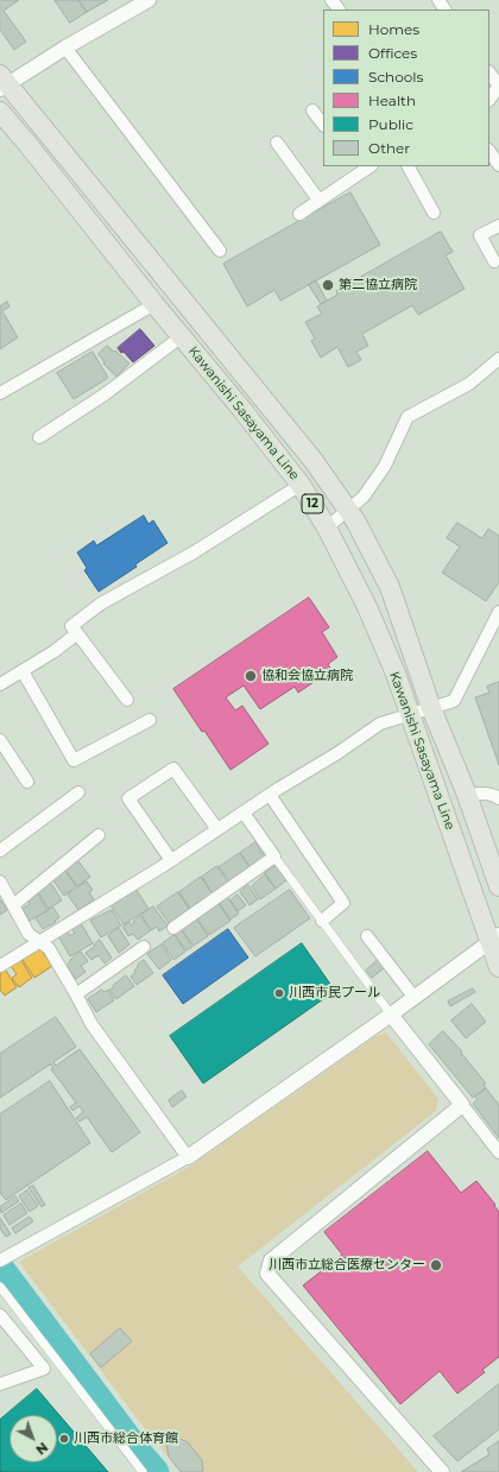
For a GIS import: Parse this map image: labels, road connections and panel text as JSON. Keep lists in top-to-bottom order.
{
  "streets": {
    "main road": ["Kawanishi Sasayama Line", "12"]
  },
  "places": [
    "第二協立病院",
    "協和会協立病院",
    "川西市民プール",
    "川西市立総合医療センター",
    "川西市総合体育館"
  ],
  "legend": [
    "Homes",
    "Offices",
    "Schools",
    "Health",
    "Public",
    "Other"
  ],
  "north": "bottom right"
}
